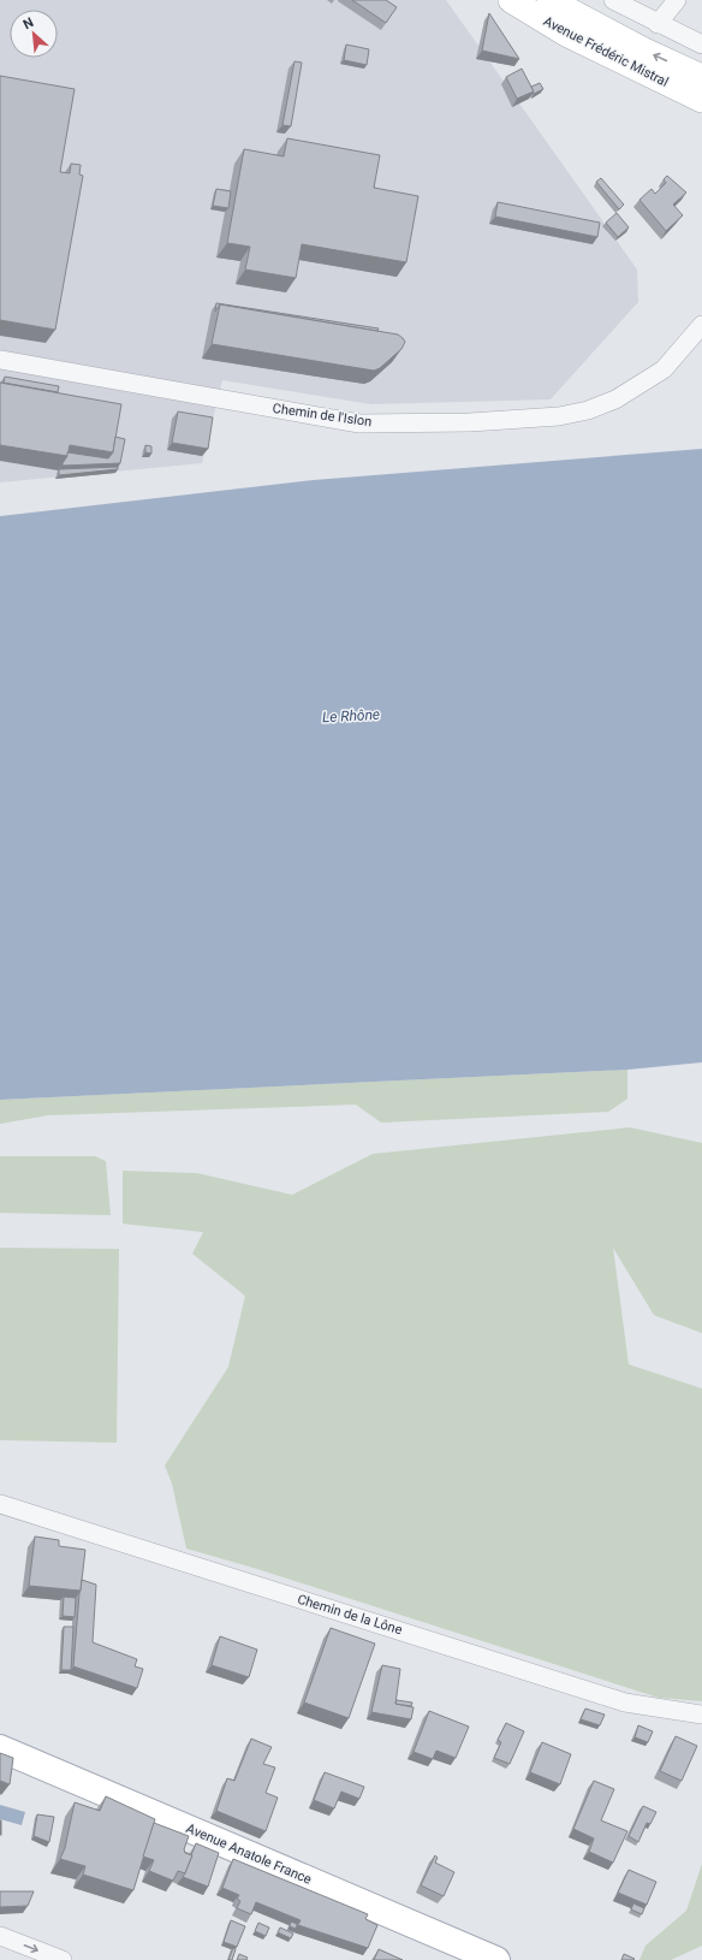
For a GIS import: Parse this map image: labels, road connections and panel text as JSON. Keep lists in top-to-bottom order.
{
  "streets": {
    "main road": ["Avenue Frédéric Mistral", "Avenue Anatole France"],
    "street": ["Chemin de l'Islon", "Chemin de la Lône"]
  },
  "water": ["Le Rhône"],
  "north": "top left"
}
